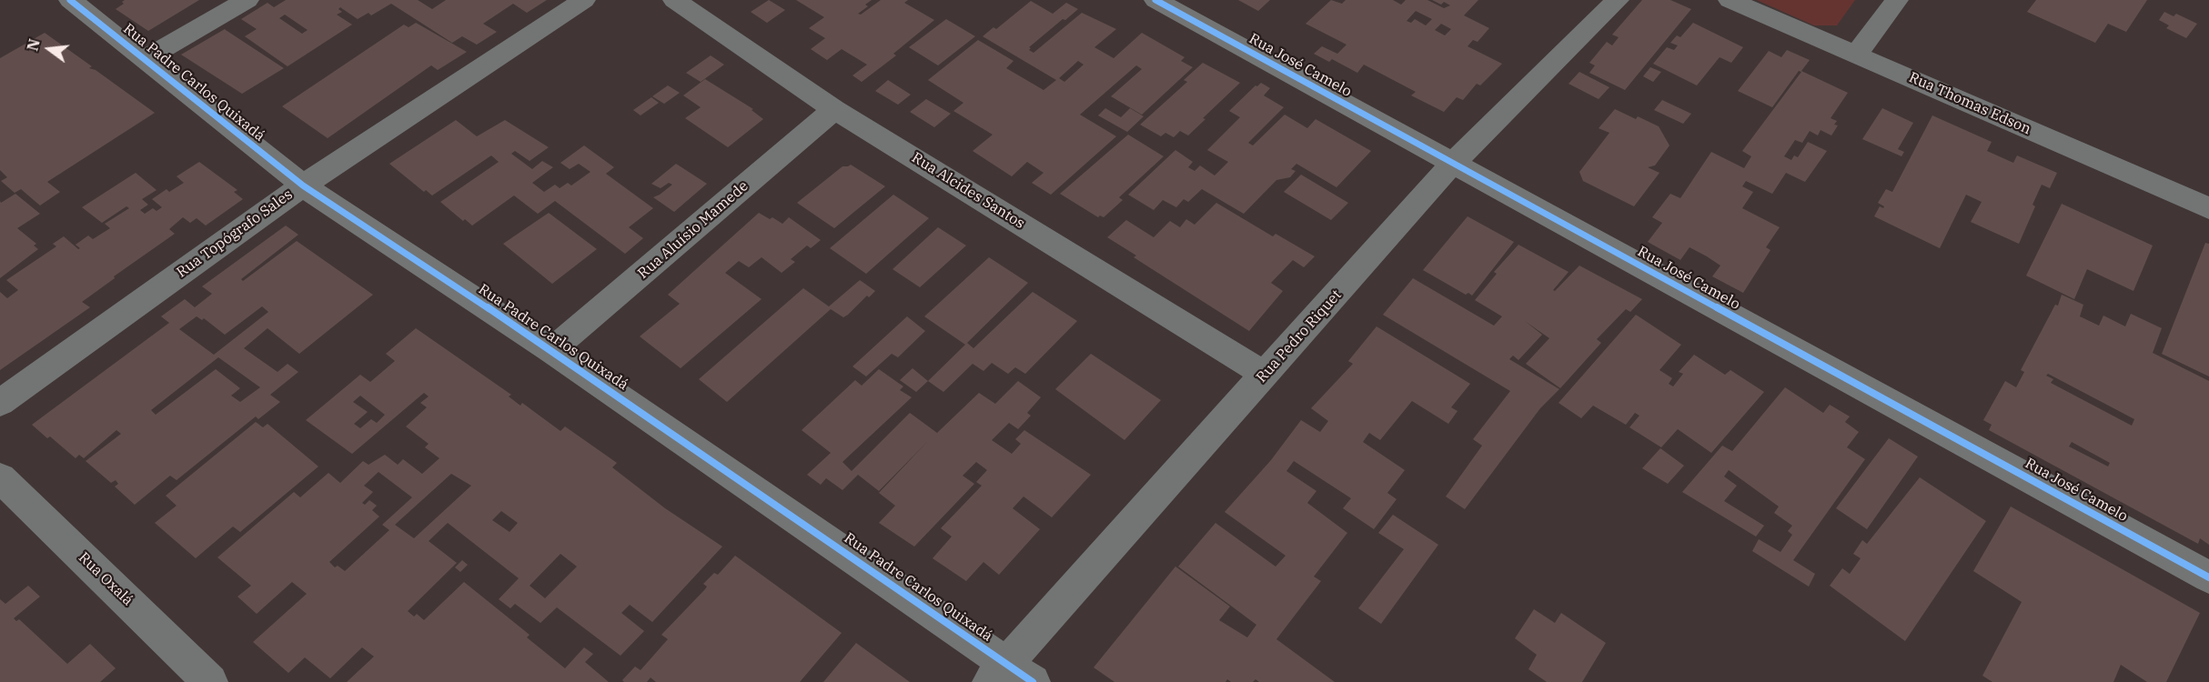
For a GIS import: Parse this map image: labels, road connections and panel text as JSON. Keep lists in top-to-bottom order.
{
  "streets": {
    "street": [
      "Rua José Camelo",
      "Rua Padre Carlos Quixadá",
      "Rua Thomas Edson",
      "Rua Alcides Santos",
      "Rua Aluísio Mamede",
      "Rua Topógrafo Sales",
      "Rua Pedro Riquet",
      "Rua Oxalá"
    ]
  },
  "crossings": [
    ["Rua José Camelo", "Rua Pedro Riquet"],
    ["Rua Padre Carlos Quixadá", "Rua Aluísio Mamede"],
    ["Rua Padre Carlos Quixadá", "Rua Topógrafo Sales"],
    ["Rua Padre Carlos Quixadá", "Rua Pedro Riquet"],
    ["Rua Alcides Santos", "Rua Aluísio Mamede"],
    ["Rua Alcides Santos", "Rua Pedro Riquet"]
  ],
  "north": "left"
}
